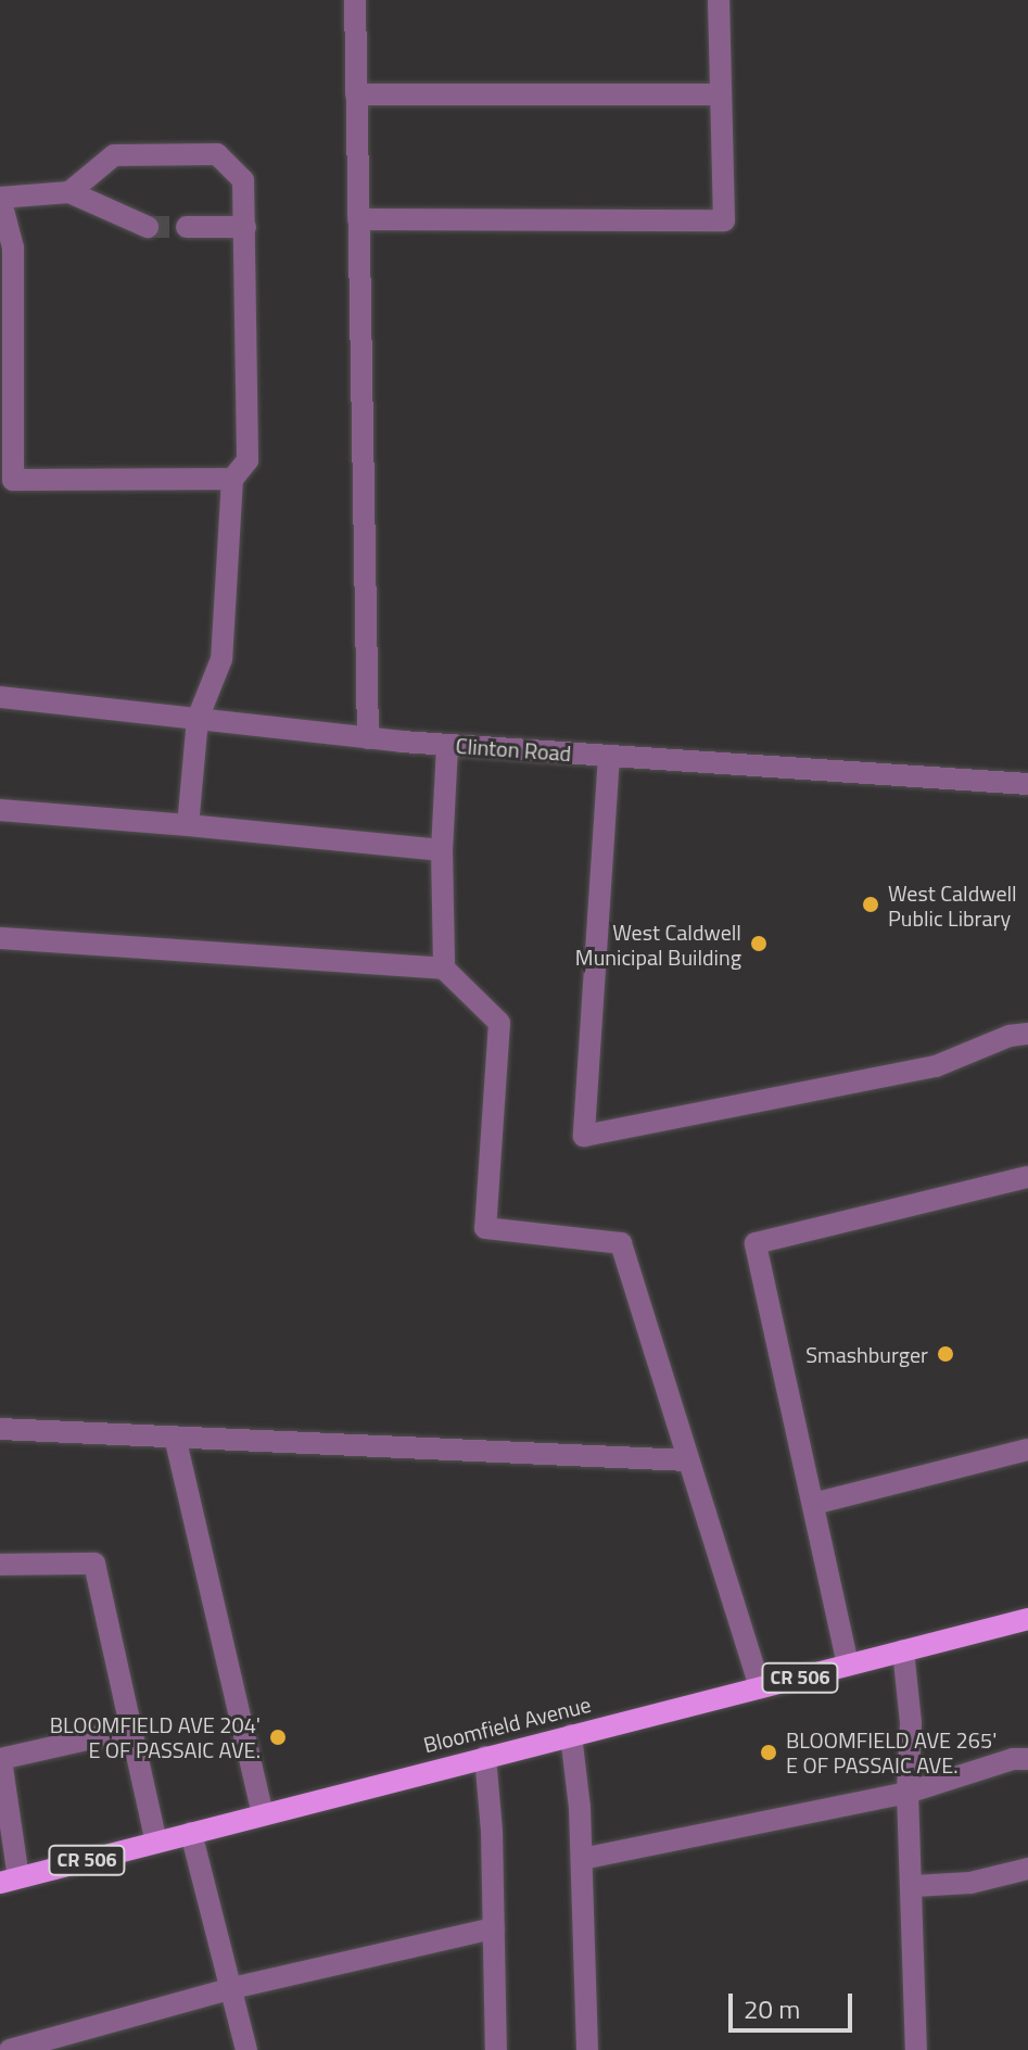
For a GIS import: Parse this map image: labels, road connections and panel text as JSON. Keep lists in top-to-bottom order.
{
  "streets": {
    "main road": ["CR 506", "Bloomfield Avenue"],
    "street": ["Clinton Road"]
  },
  "places": [
    "West Caldwell Public Library",
    "West Caldwell Municipal Building",
    "Smashburger",
    "BLOOMFIELD AVE 204' E OF PASSAIC AVE.",
    "BLOOMFIELD AVE 265' E OF PASSAIC AVE."
  ],
  "scale_bar": "20 m"
}
